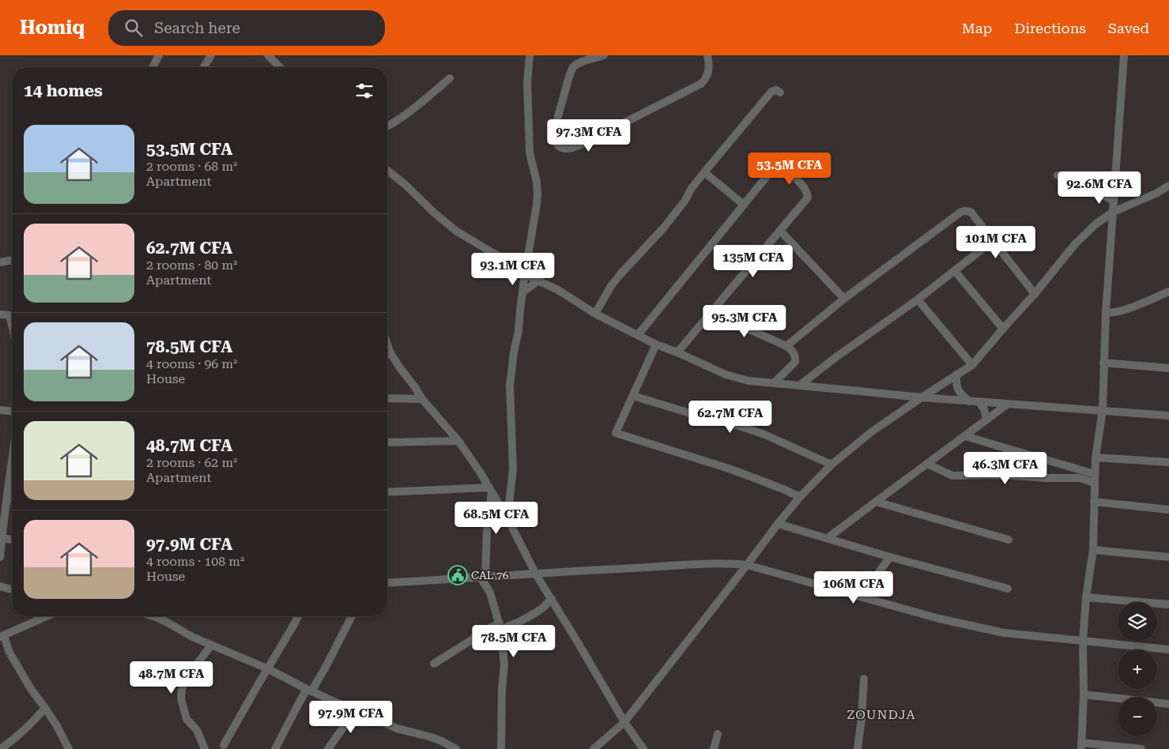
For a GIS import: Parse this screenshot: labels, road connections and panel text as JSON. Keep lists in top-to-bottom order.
{
  "districts": ["ZOUNDJA"],
  "places": {
    "public building": ["CAL 76"]
  },
  "page": {
    "header": "Homiq",
    "search": "Search here",
    "nav": ["Map", "Directions", "Saved"],
    "heading": "14 homes",
    "list": [
      {
        "name": "53.5M CFA",
        "note": "2 rooms · 68 m² · Apartment"
      },
      {
        "name": "62.7M CFA",
        "note": "2 rooms · 80 m² · Apartment"
      },
      {
        "name": "78.5M CFA",
        "note": "4 rooms · 96 m² · House"
      },
      {
        "name": "48.7M CFA",
        "note": "2 rooms · 62 m² · Apartment"
      },
      {
        "name": "97.9M CFA",
        "note": "4 rooms · 108 m² · House"
      }
    ],
    "price": [
      "97.3M CFA",
      "53.5M CFA",
      "92.6M CFA",
      "101M CFA",
      "135M CFA",
      "93.1M CFA",
      "95.3M CFA",
      "62.7M CFA",
      "46.3M CFA",
      "68.5M CFA",
      "106M CFA",
      "78.5M CFA",
      "48.7M CFA",
      "97.9M CFA"
    ],
    "map_buttons": ["+", "−"]
  }
}
